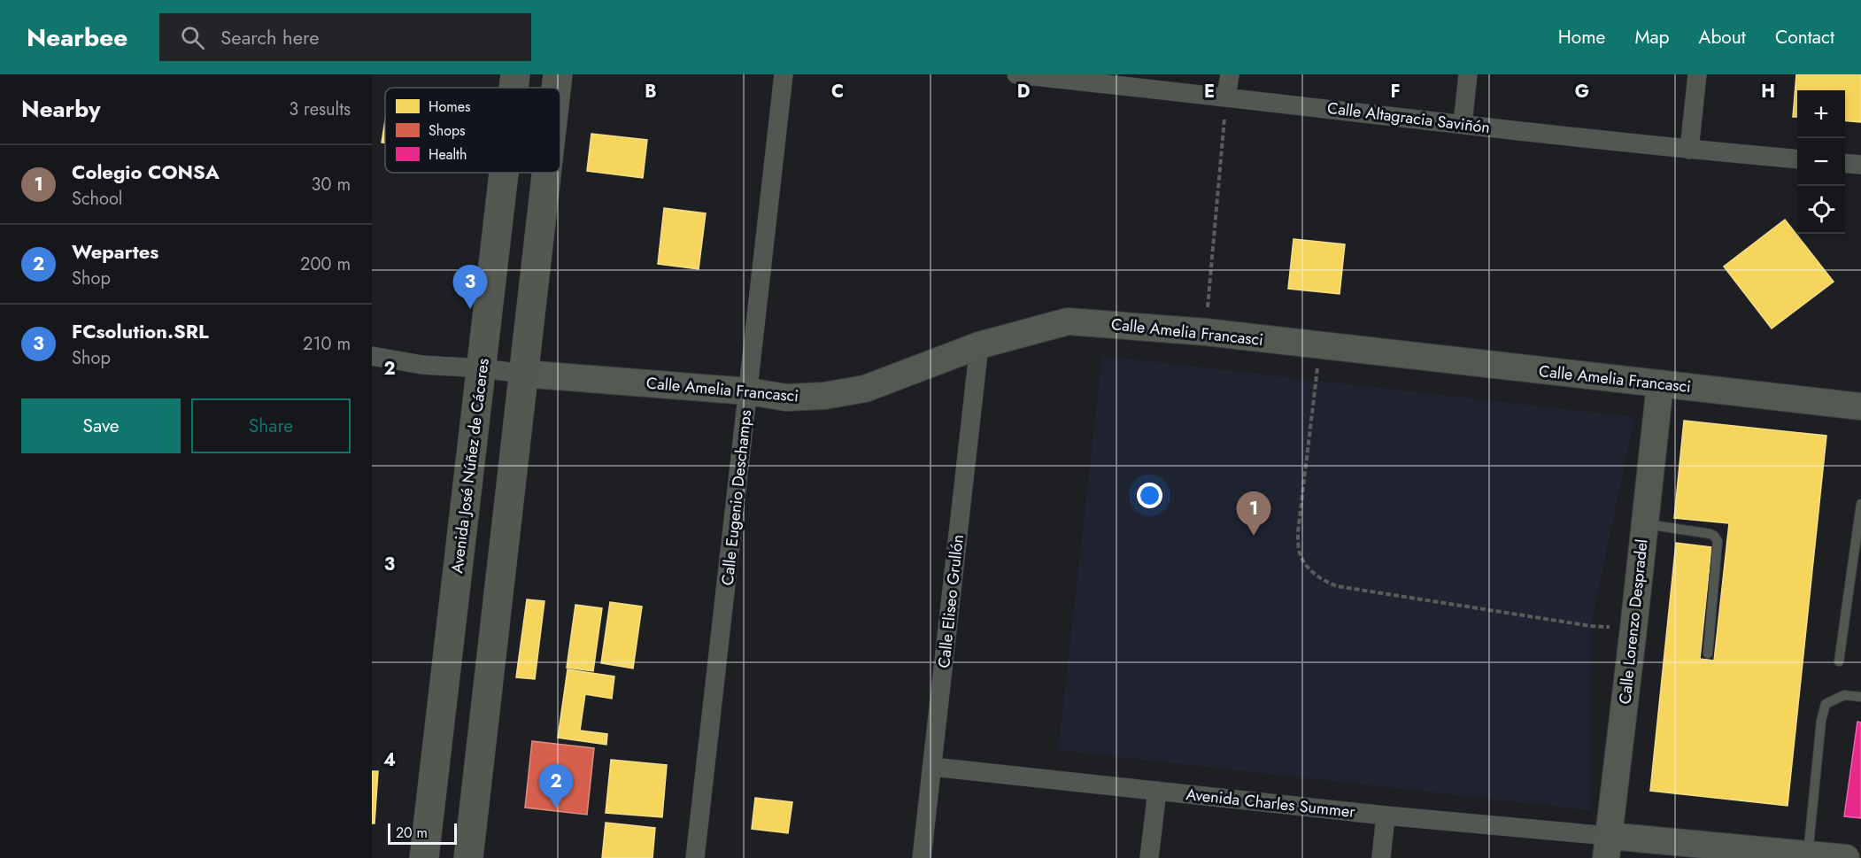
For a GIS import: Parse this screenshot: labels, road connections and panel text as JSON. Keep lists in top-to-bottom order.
{
  "streets": {
    "main road": ["Avenida José Núñez de Cáceres"],
    "street": [
      "Calle Altagracia Saviñón",
      "Calle Amelia Francasci",
      "Calle Eugenio Deschamps",
      "Calle Eliseo Grullón",
      "Calle Lorenzo Despradel",
      "Avenida Charles Summer"
    ]
  },
  "crossings": [
    ["Calle Amelia Francasci", "Calle Eugenio Deschamps"],
    ["Calle Amelia Francasci", "Calle Eliseo Grullón"],
    ["Calle Amelia Francasci", "Calle Lorenzo Despradel"],
    ["Calle Eliseo Grullón", "Avenida Charles Summer"],
    ["Calle Lorenzo Despradel", "Avenida Charles Summer"]
  ],
  "legend": ["Homes", "Shops", "Health"],
  "scale_bar": "20 m",
  "page": {
    "header": "Nearbee",
    "search": "Search here",
    "nav": [
      "Home",
      "Map",
      "About",
      "Contact"
    ],
    "heading": ["Nearby", "3 results"],
    "map_buttons": ["+", "−"],
    "list": [
      {
        "mark": "1",
        "name": "Colegio CONSA",
        "note": "School",
        "value": "30 m"
      },
      {
        "mark": "2",
        "name": "Wepartes",
        "note": "Shop",
        "value": "200 m"
      },
      {
        "mark": "3",
        "name": "FCsolution.SRL",
        "note": "Shop",
        "value": "210 m"
      }
    ],
    "pins": ["3", "1", "2"],
    "buttons": ["Save", "Share"],
    "scale": "20 m"
  },
  "grid": {
    "columns": [
      "B",
      "C",
      "D",
      "E",
      "F",
      "G",
      "H"
    ],
    "rows": ["2", "3", "4"]
  }
}
